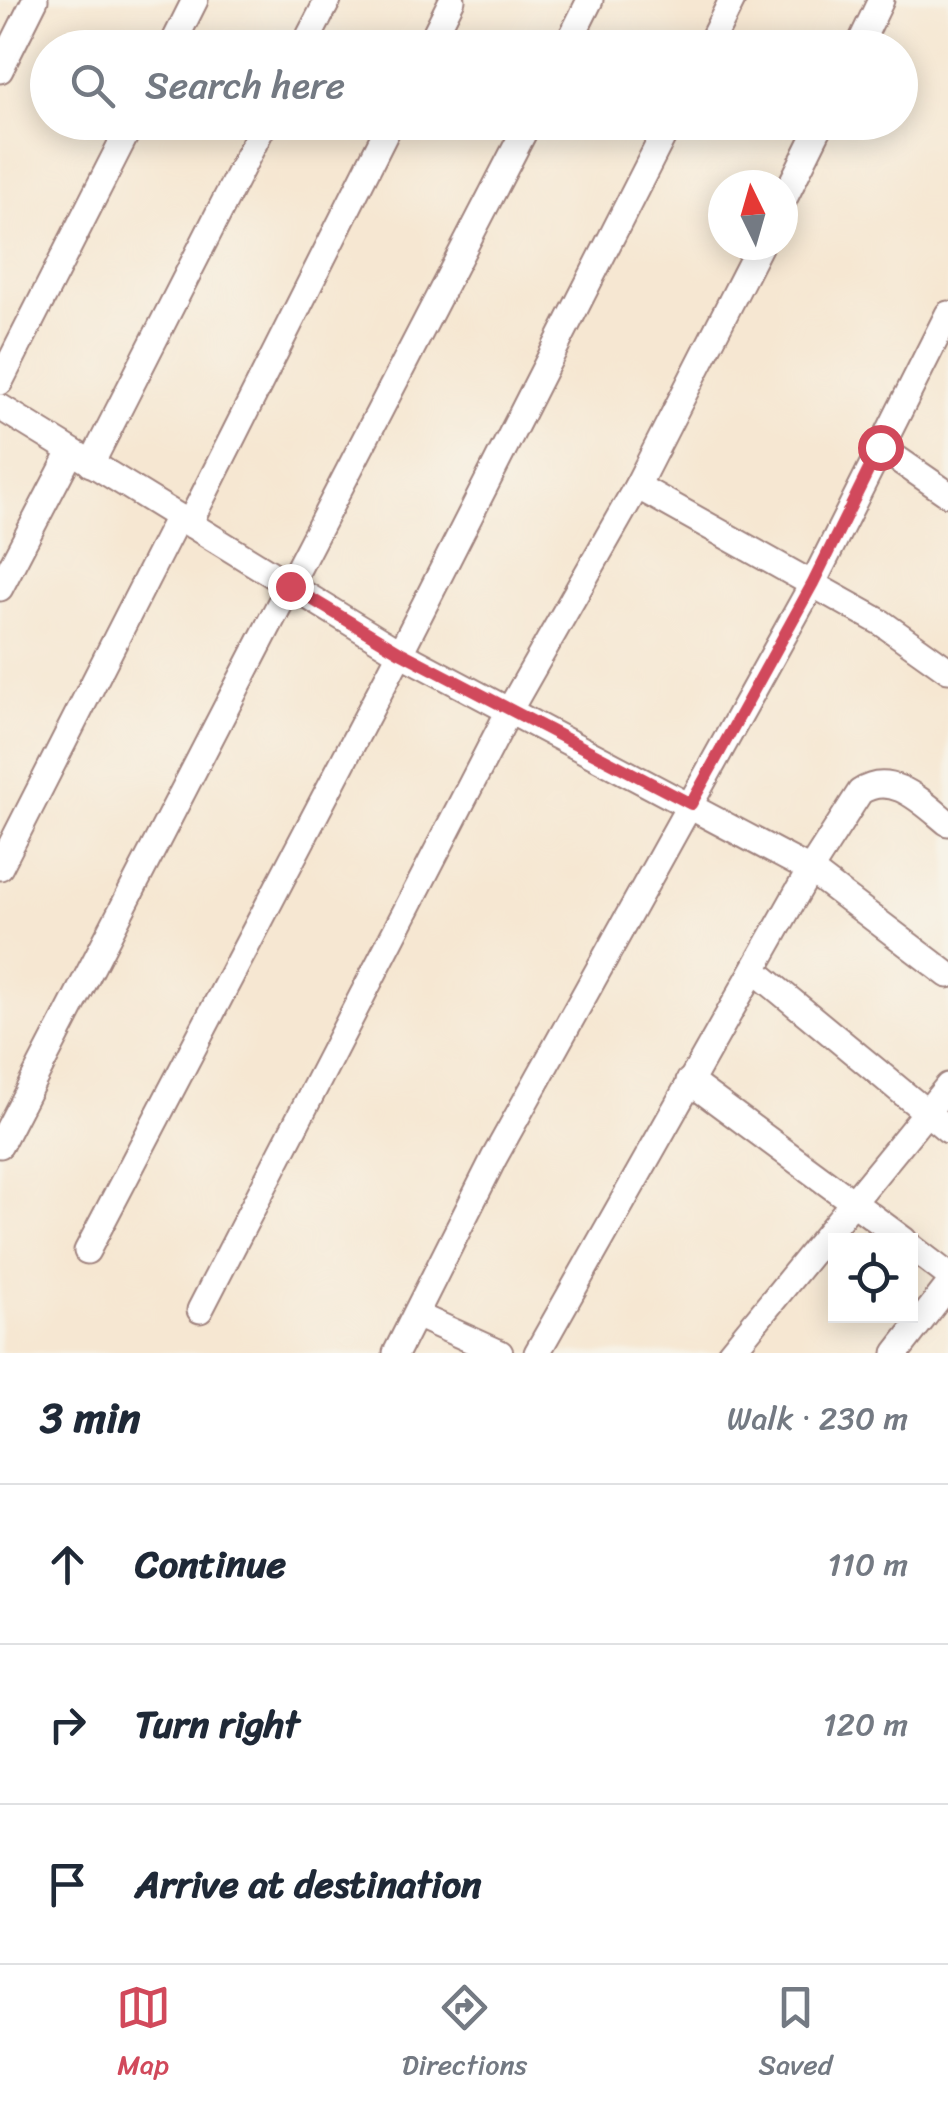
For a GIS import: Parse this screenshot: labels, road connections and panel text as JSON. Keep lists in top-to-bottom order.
{
  "north": "top",
  "page": {
    "search": "Search here",
    "heading": ["3 min", "Walk · 230 m"],
    "list": [
      ["Continue", "110 m"],
      ["Turn right", "120 m"],
      "Arrive at destination"
    ],
    "nav": ["Map", "Directions", "Saved"]
  }
}
